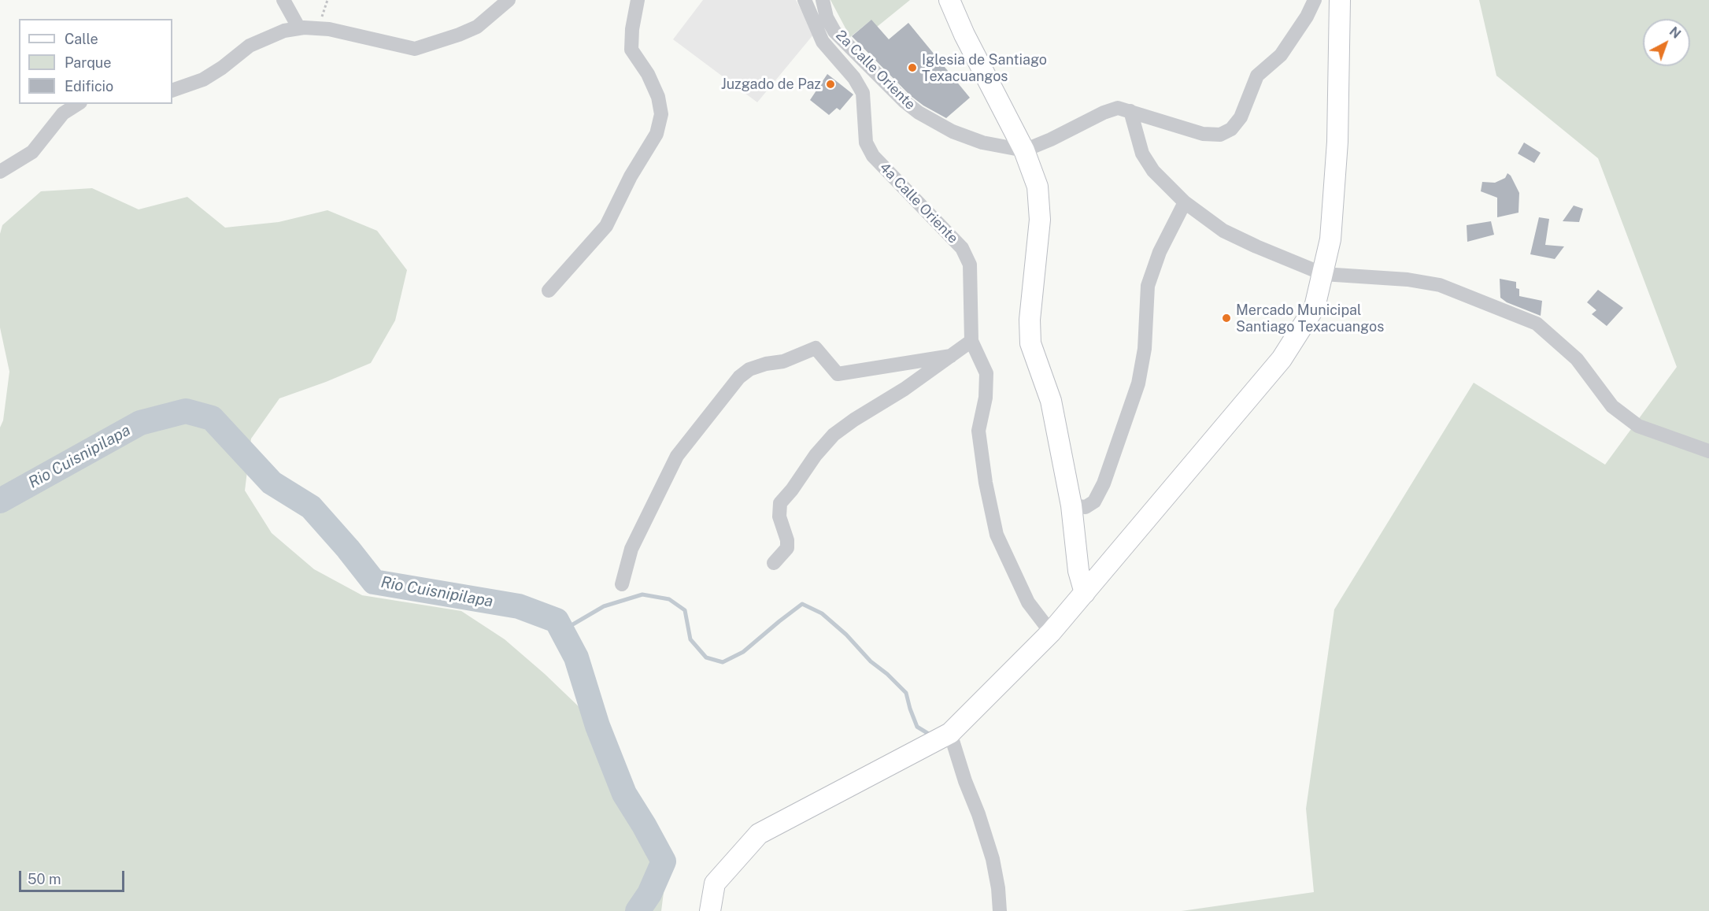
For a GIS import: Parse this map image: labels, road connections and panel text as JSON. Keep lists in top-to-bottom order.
{
  "streets": {
    "street": ["2a Calle Oriente", "4a Calle Oriente"]
  },
  "water": ["Rio Cuisnipilapa"],
  "places": ["Iglesia de Santiago Texacuangos", "Juzgado de Paz", "Mercado Municipal Santiago Texacuangos"],
  "legend": ["Calle", "Parque", "Edificio"],
  "scale_bar": "50 m",
  "north": "top right"
}
